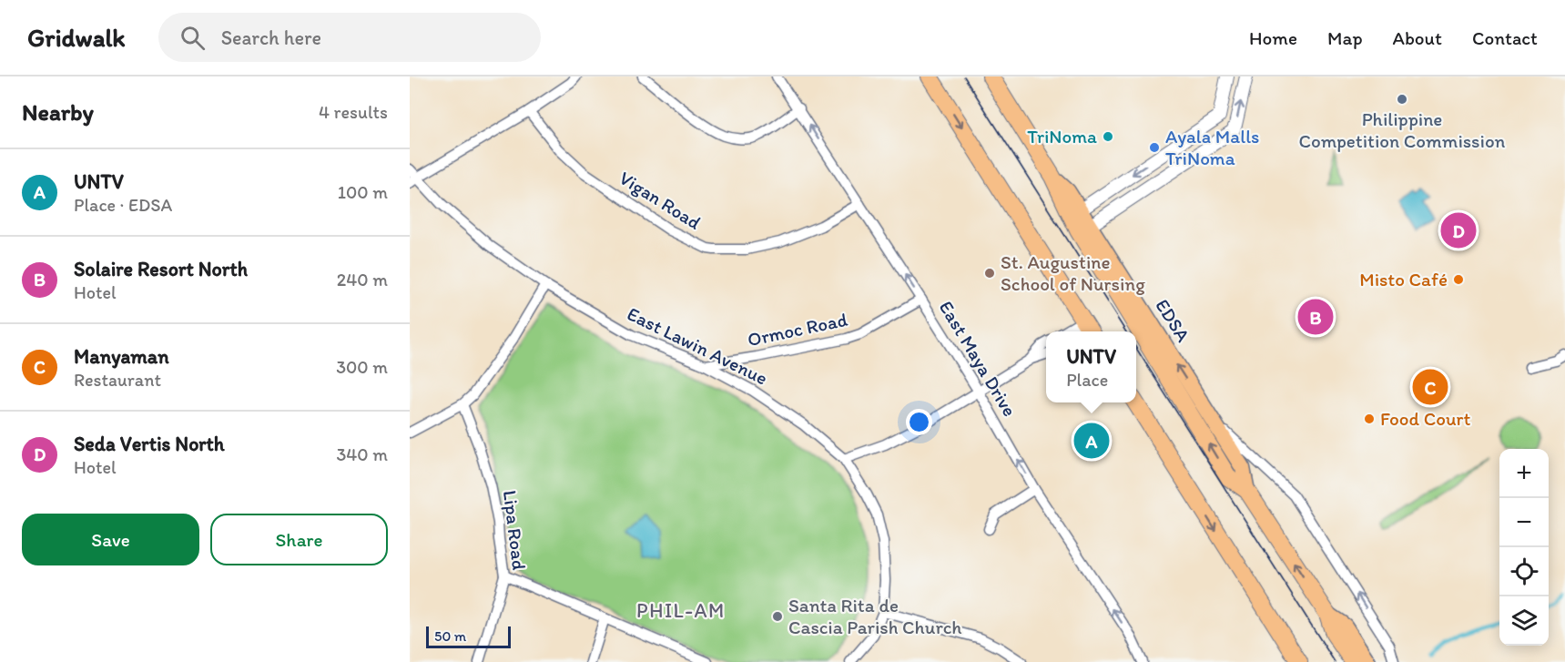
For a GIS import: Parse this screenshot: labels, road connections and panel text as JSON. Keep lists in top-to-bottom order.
{
  "streets": {
    "highway": ["EDSA"],
    "street": [
      "Vigan Road",
      "Ormoc Road",
      "East Lawin Avenue",
      "East Maya Drive",
      "Lipa Road"
    ]
  },
  "crossings": [
    ["Vigan Road", "East Maya Drive"],
    ["Ormoc Road", "East Lawin Avenue"],
    ["Ormoc Road", "East Maya Drive"]
  ],
  "one_way": ["East Maya Drive"],
  "districts": ["PHIL-AM"],
  "places": [
    "Philippine Competition Commission",
    "TriNoma",
    "Ayala Malls TriNoma",
    "St. Augustine School of Nursing",
    "Misto Café",
    "Food Court",
    "Santa Rita de Cascia Parish Church"
  ],
  "scale_bar": "50 m",
  "page": {
    "header": "Gridwalk",
    "search": "Search here",
    "nav": [
      "Home",
      "Map",
      "About",
      "Contact"
    ],
    "heading": ["Nearby", "4 results"],
    "list": [
      {
        "mark": "A",
        "name": "UNTV",
        "note": "Place · EDSA",
        "value": "100 m"
      },
      {
        "mark": "B",
        "name": "Solaire Resort North",
        "note": "Hotel",
        "value": "240 m"
      },
      {
        "mark": "C",
        "name": "Manyaman",
        "note": "Restaurant",
        "value": "300 m"
      },
      {
        "mark": "D",
        "name": "Seda Vertis North",
        "note": "Hotel",
        "value": "340 m"
      }
    ],
    "pins": [
      "D",
      "B",
      "C",
      "A"
    ],
    "popup": ["UNTV", "Place"],
    "map_buttons": ["+", "−"],
    "buttons": ["Save", "Share"],
    "scale": "50 m"
  }
}
